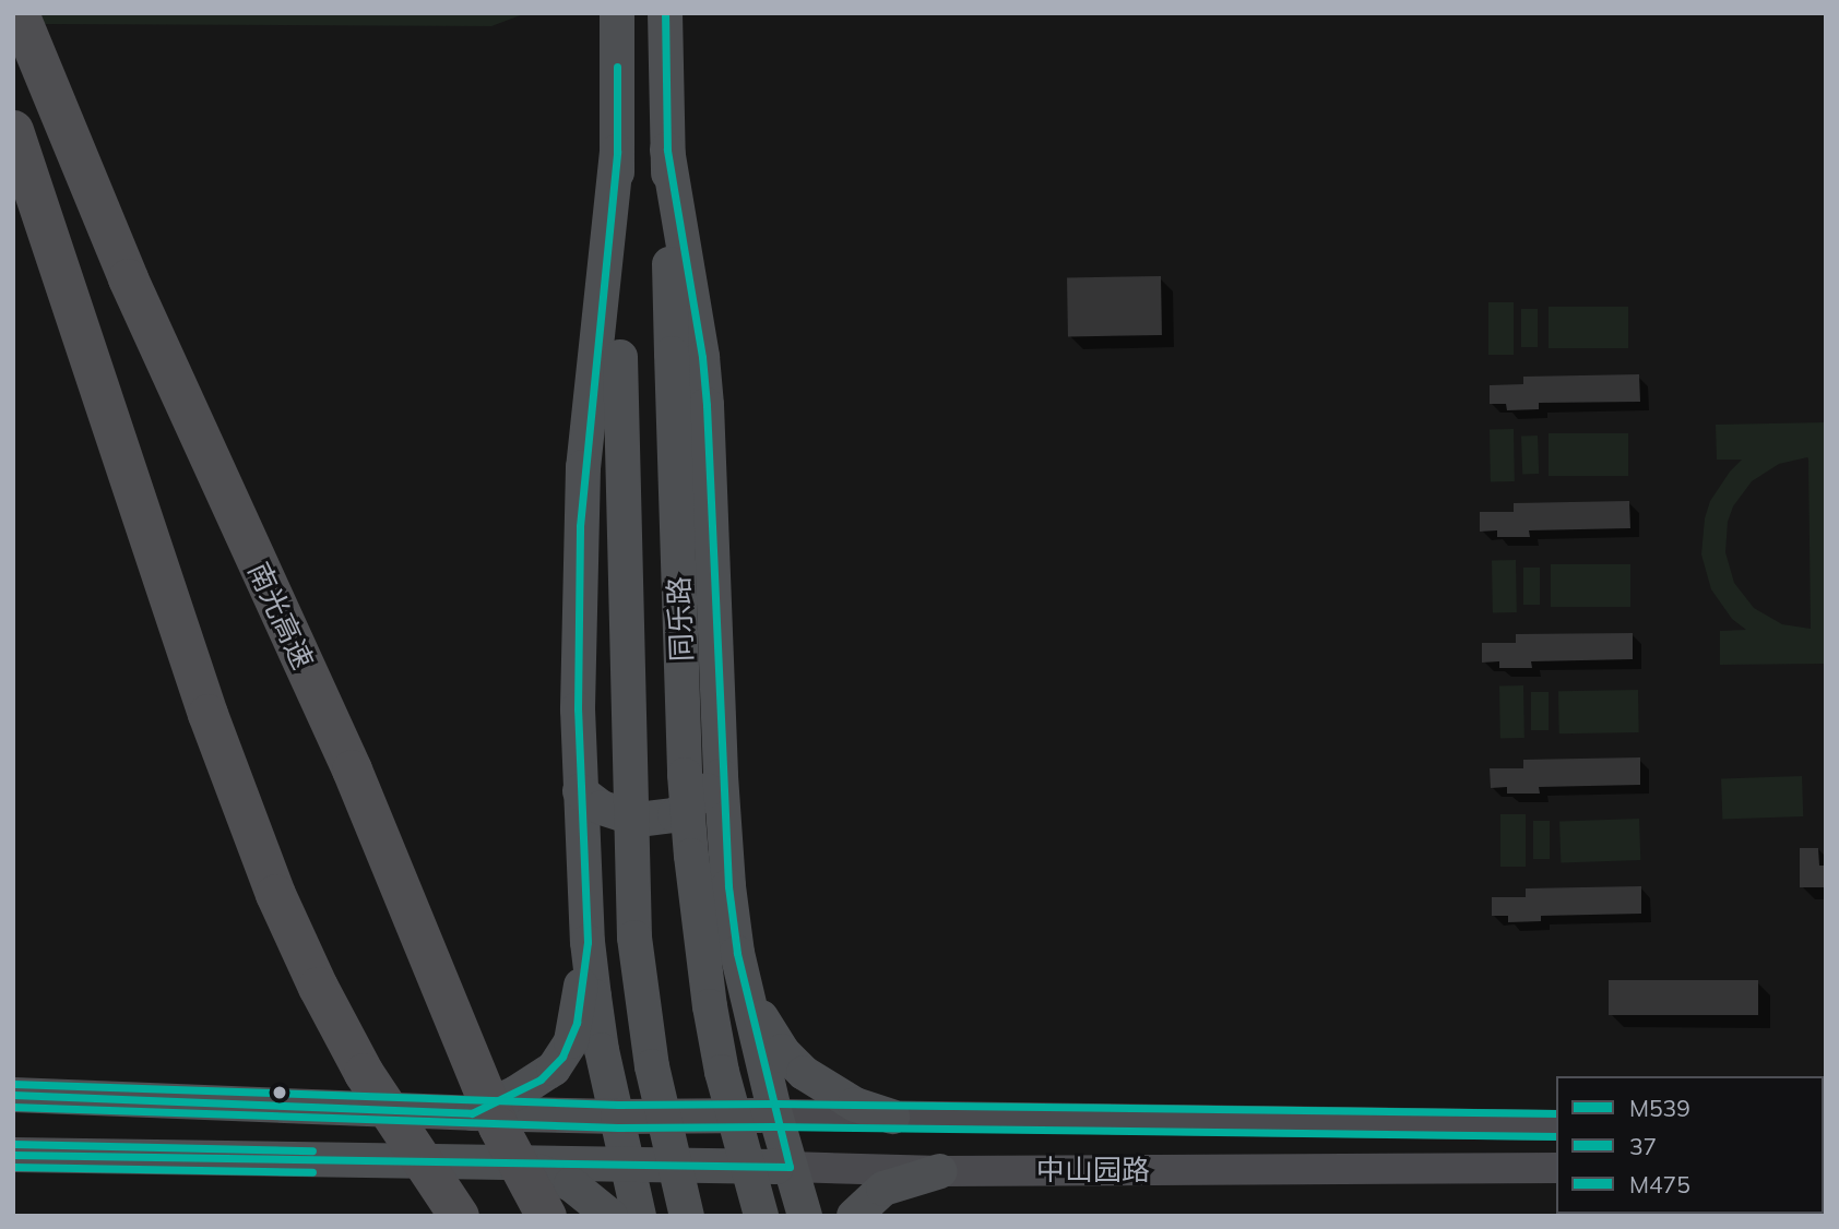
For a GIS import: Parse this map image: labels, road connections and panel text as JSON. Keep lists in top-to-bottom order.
{
  "streets": {
    "highway": ["南光高速"],
    "main road": ["同乐路", "中山园路"]
  },
  "lines": ["transit line M539", "transit line M475", "transit line 37"],
  "legend": ["M539", "37", "M475"]
}
